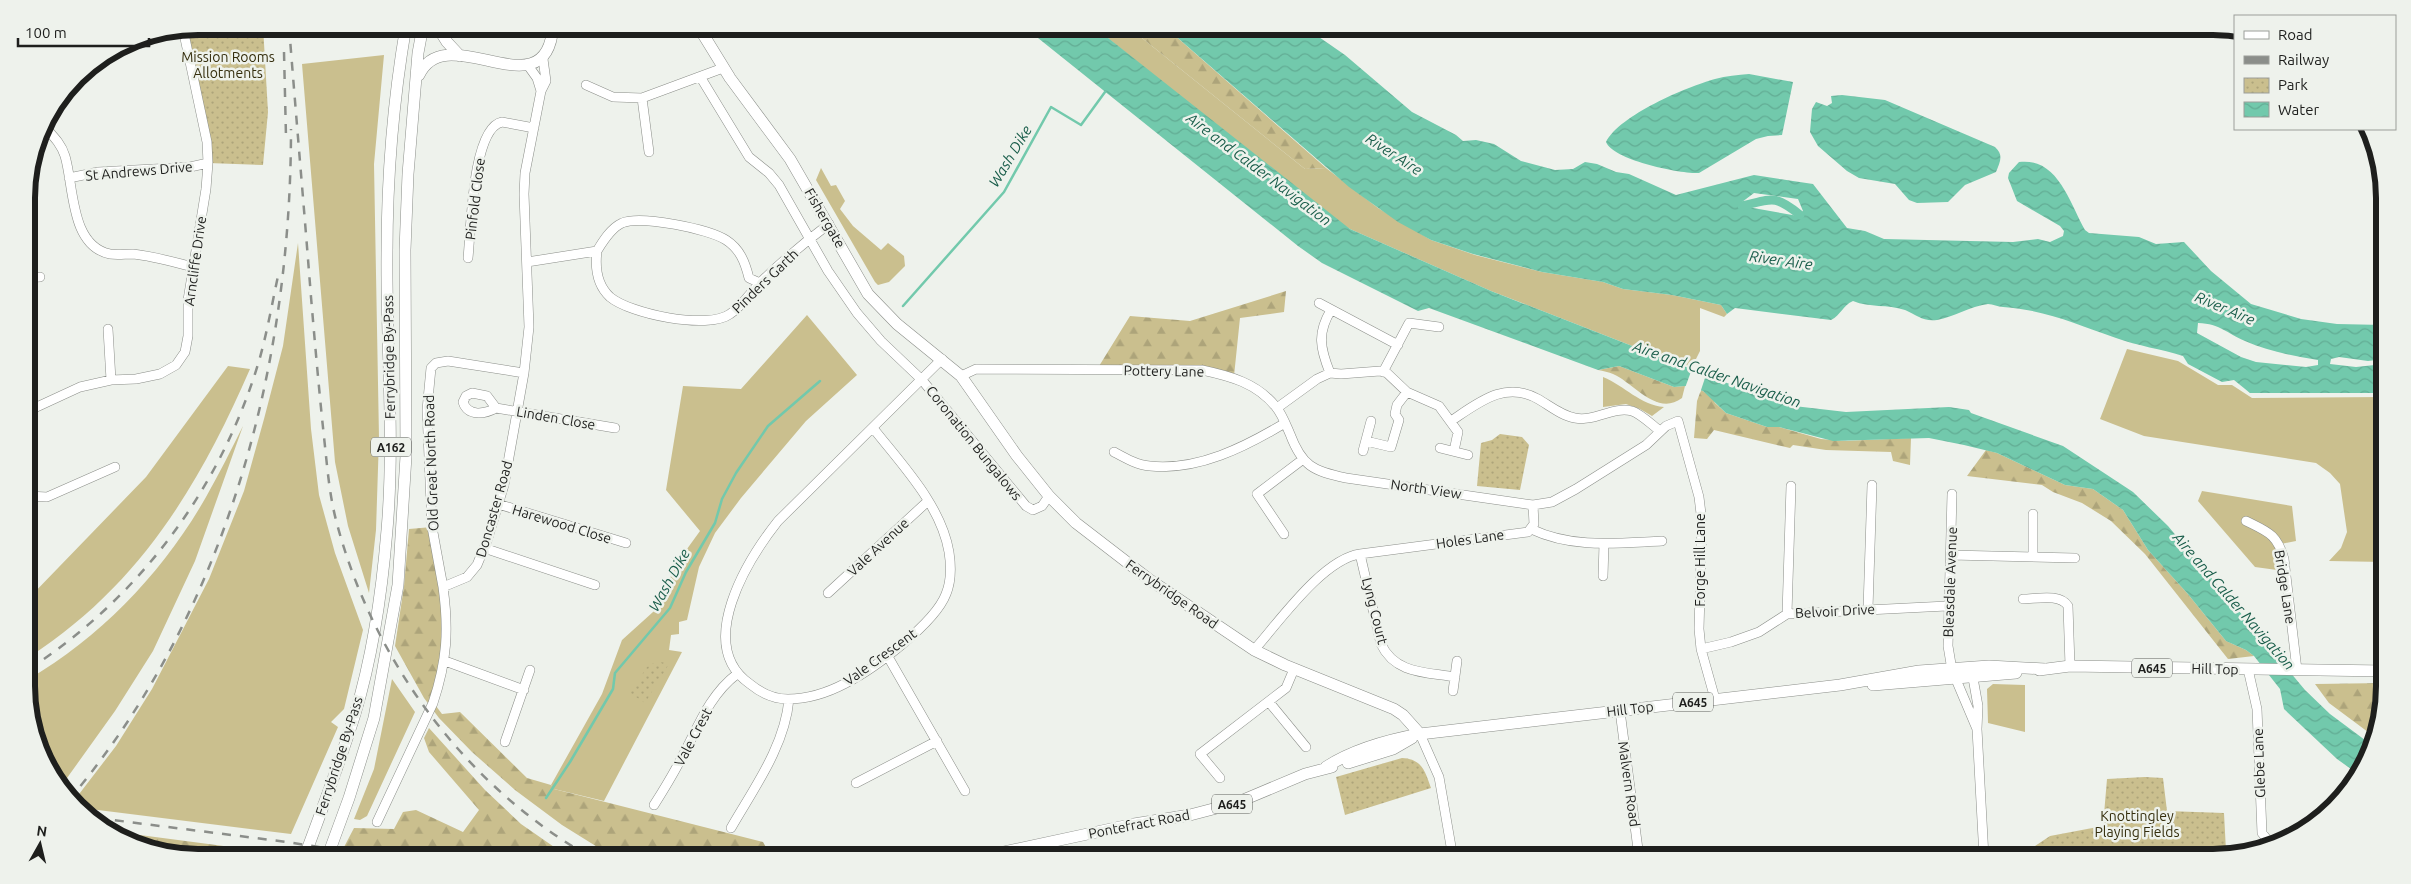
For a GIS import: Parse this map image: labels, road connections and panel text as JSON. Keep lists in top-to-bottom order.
{
  "streets": {
    "main road": [
      "Fishergate",
      "Ferrybridge By-Pass",
      "A162",
      "Doncaster Road",
      "Ferrybridge Road",
      "A645",
      "Hill Top",
      "Pontefract Road"
    ],
    "street": [
      "St Andrews Drive",
      "Pinfold Close",
      "Arncliffe Drive",
      "Pinders Garth",
      "Pottery Lane",
      "Linden Close",
      "Coronation Bungalows",
      "Old Great North Road",
      "North View",
      "Harewood Close",
      "Holes Lane",
      "Vale Avenue",
      "Forge Hill Lane",
      "Bleasdale Avenue",
      "Bridge Lane",
      "Lyng Court",
      "Belvoir Drive",
      "Vale Crescent",
      "Vale Crest",
      "Glebe Lane",
      "Malvern Road"
    ]
  },
  "crossings": [
    ["St Andrews Drive", "Arncliffe Drive"],
    ["Pinfold Close", "Doncaster Road"],
    ["Fishergate", "Pinders Garth"],
    ["Fishergate", "Pottery Lane"],
    ["Fishergate", "Coronation Bungalows"],
    ["Fishergate", "Ferrybridge Road"],
    ["Fishergate", "Vale Crescent"],
    ["Pottery Lane", "North View"],
    ["Linden Close", "Doncaster Road"],
    ["Coronation Bungalows", "Ferrybridge Road"],
    ["Coronation Bungalows", "Vale Crescent"],
    ["Old Great North Road", "Doncaster Road"],
    ["Doncaster Road", "Harewood Close"],
    ["Holes Lane", "Ferrybridge Road"],
    ["Holes Lane", "Lyng Court"],
    ["Vale Avenue", "Vale Crescent"],
    ["Forge Hill Lane", "Belvoir Drive"],
    ["Forge Hill Lane", "Hill Top"],
    ["Bleasdale Avenue", "Belvoir Drive"],
    ["Bleasdale Avenue", "Hill Top"],
    ["Bridge Lane", "Hill Top"],
    ["Ferrybridge Road", "Hill Top"],
    ["Ferrybridge Road", "Pontefract Road"],
    ["Vale Crescent", "Vale Crest"],
    ["Hill Top", "Glebe Lane"],
    ["Hill Top", "Malvern Road"],
    ["Hill Top", "Pontefract Road"]
  ],
  "water": ["River Aire", "Wash Dike", "Aire and Calder Navigation"],
  "parks": ["Mission Rooms Allotments", "Knottingley Playing Fields"],
  "legend": [
    "Road",
    "Railway",
    "Park",
    "Water"
  ],
  "scale_bar": "100 m",
  "north": "top"
}
